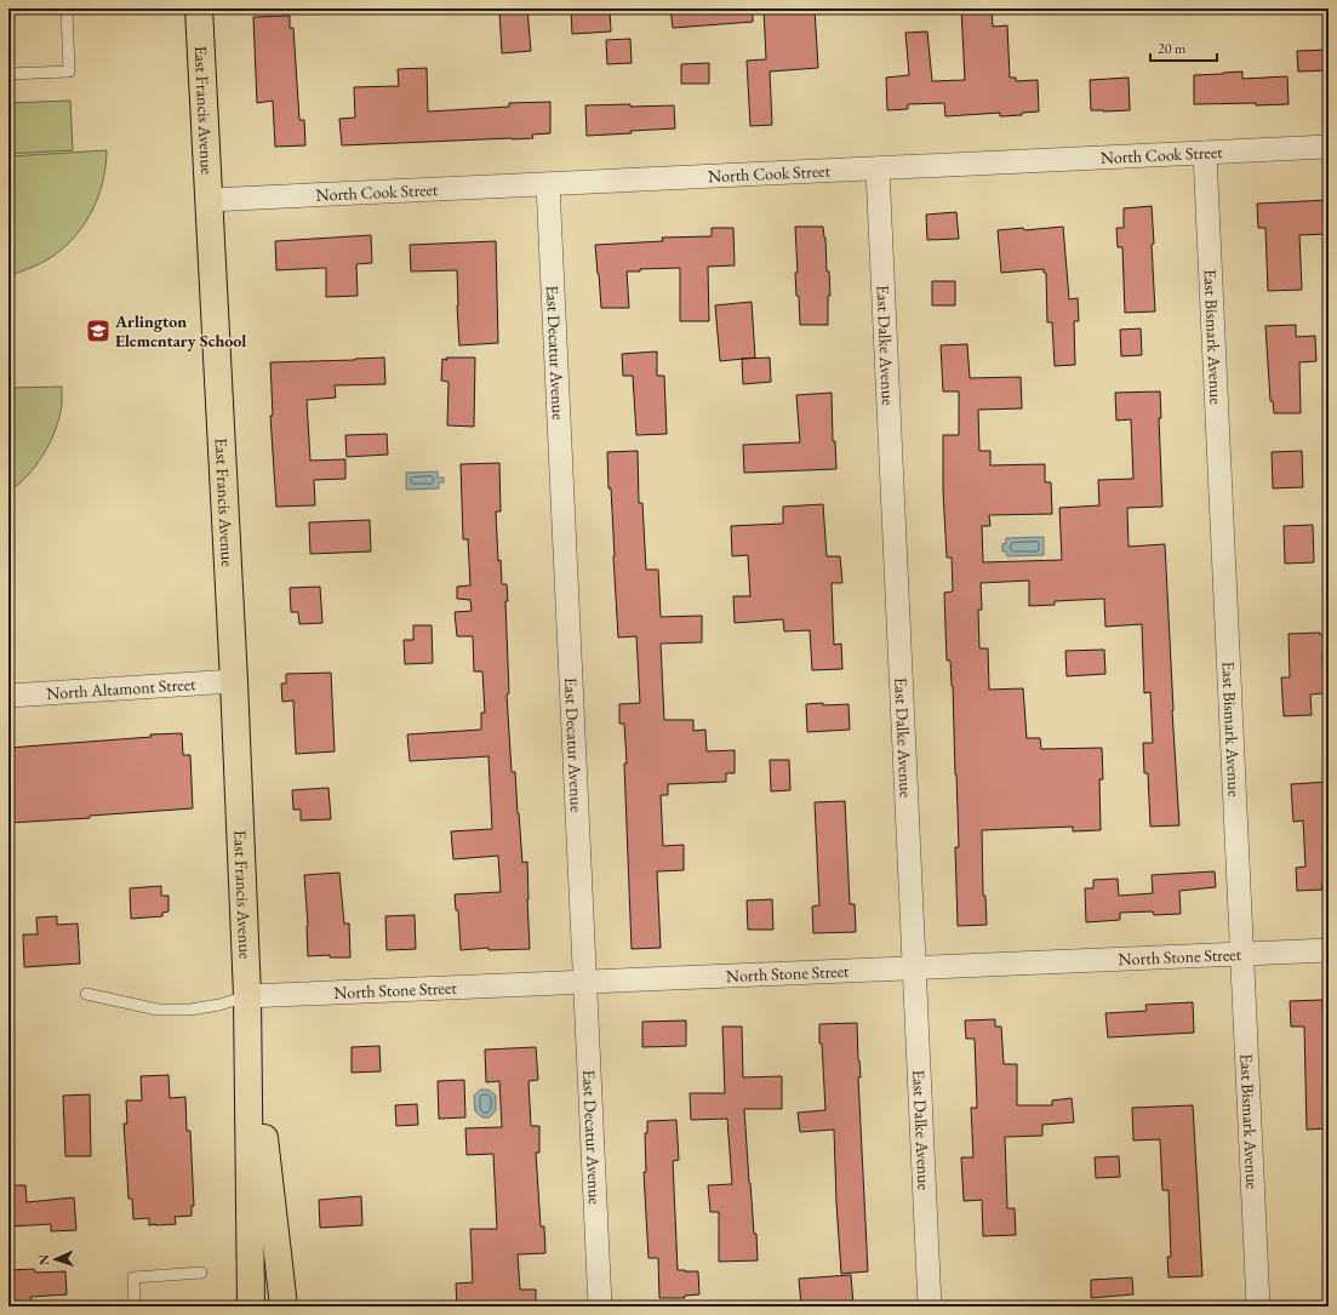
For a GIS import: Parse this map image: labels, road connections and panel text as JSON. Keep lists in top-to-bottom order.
{
  "streets": {
    "main road": ["East Francis Avenue"],
    "street": [
      "North Cook Street",
      "East Bismark Avenue",
      "East Dalke Avenue",
      "East Decatur Avenue",
      "North Altamont Street",
      "North Stone Street"
    ]
  },
  "crossings": [
    ["East Francis Avenue", "North Cook Street"],
    ["East Francis Avenue", "North Altamont Street"],
    ["East Francis Avenue", "North Stone Street"],
    ["North Cook Street", "East Bismark Avenue"],
    ["North Cook Street", "East Dalke Avenue"],
    ["North Cook Street", "East Decatur Avenue"],
    ["East Bismark Avenue", "North Stone Street"],
    ["East Dalke Avenue", "North Stone Street"],
    ["East Decatur Avenue", "North Stone Street"]
  ],
  "places": {
    "school or university": ["Arlington Elementary School"]
  },
  "scale_bar": "20 m",
  "north": "left"
}
